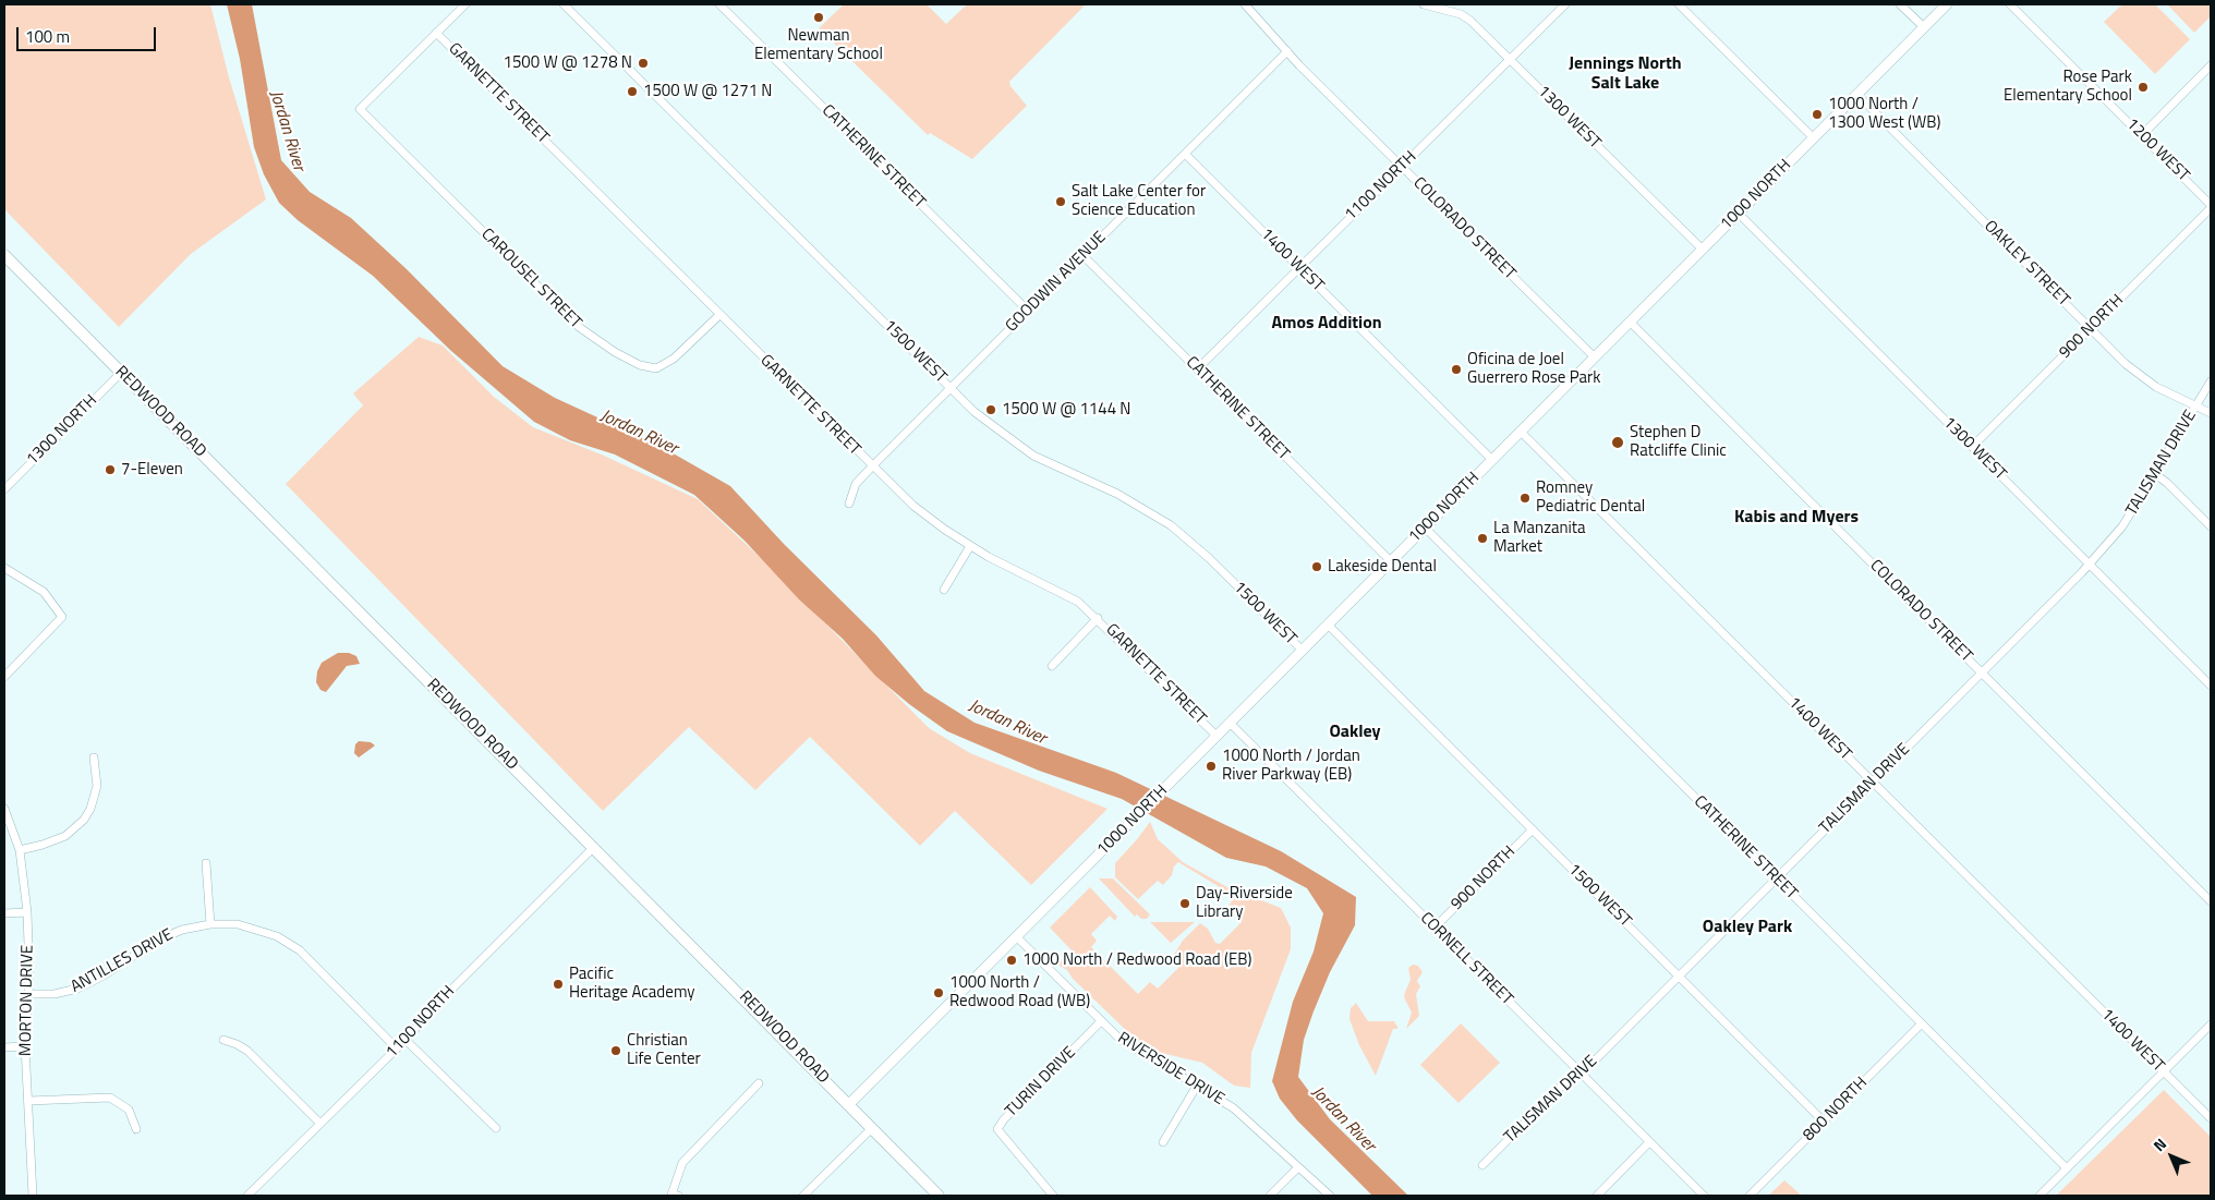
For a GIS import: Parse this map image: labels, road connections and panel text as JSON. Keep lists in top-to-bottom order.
{
  "streets": {
    "main road": ["REDWOOD ROAD"],
    "street": [
      "GARNETTE STREET",
      "1300 WEST",
      "1200 WEST",
      "CATHERINE STREET",
      "1100 NORTH",
      "1000 NORTH",
      "COLORADO STREET",
      "1400 WEST",
      "OAKLEY STREET",
      "CAROUSEL STREET",
      "GOODWIN AVENUE",
      "900 NORTH",
      "1500 WEST",
      "1300 NORTH",
      "TALISMAN DRIVE",
      "CORNELL STREET",
      "ANTILLES DRIVE",
      "MORTON DRIVE",
      "RIVERSIDE DRIVE",
      "TURIN DRIVE",
      "800 NORTH"
    ]
  },
  "crossings": [
    ["GARNETTE STREET", "1000 NORTH"],
    ["GARNETTE STREET", "CAROUSEL STREET"],
    ["GARNETTE STREET", "GOODWIN AVENUE"],
    ["1300 WEST", "1100 NORTH"],
    ["1300 WEST", "1000 NORTH"],
    ["1300 WEST", "900 NORTH"],
    ["1300 WEST", "TALISMAN DRIVE"],
    ["1200 WEST", "900 NORTH"],
    ["CATHERINE STREET", "1100 NORTH"],
    ["CATHERINE STREET", "1000 NORTH"],
    ["CATHERINE STREET", "GOODWIN AVENUE"],
    ["CATHERINE STREET", "TALISMAN DRIVE"],
    ["CATHERINE STREET", "800 NORTH"],
    ["1100 NORTH", "COLORADO STREET"],
    ["1100 NORTH", "1400 WEST"],
    ["1100 NORTH", "REDWOOD ROAD"],
    ["1100 NORTH", "ANTILLES DRIVE"],
    ["1000 NORTH", "COLORADO STREET"],
    ["1000 NORTH", "1400 WEST"],
    ["1000 NORTH", "OAKLEY STREET"],
    ["1000 NORTH", "1500 WEST"],
    ["1000 NORTH", "REDWOOD ROAD"],
    ["1000 NORTH", "CORNELL STREET"],
    ["1000 NORTH", "RIVERSIDE DRIVE"],
    ["COLORADO STREET", "GOODWIN AVENUE"],
    ["COLORADO STREET", "TALISMAN DRIVE"],
    ["1400 WEST", "GOODWIN AVENUE"],
    ["1400 WEST", "TALISMAN DRIVE"],
    ["OAKLEY STREET", "900 NORTH"],
    ["OAKLEY STREET", "TALISMAN DRIVE"],
    ["GOODWIN AVENUE", "1500 WEST"],
    ["900 NORTH", "1500 WEST"],
    ["900 NORTH", "CORNELL STREET"],
    ["1500 WEST", "TALISMAN DRIVE"],
    ["1500 WEST", "800 NORTH"],
    ["REDWOOD ROAD", "1300 NORTH"],
    ["TALISMAN DRIVE", "CORNELL STREET"],
    ["ANTILLES DRIVE", "MORTON DRIVE"],
    ["RIVERSIDE DRIVE", "TURIN DRIVE"]
  ],
  "districts": [
    "Jennings North Salt Lake",
    "Amos Addition",
    "Kabis and Myers",
    "Oakley",
    "Oakley Park"
  ],
  "water": ["Jordan River"],
  "places": [
    "Newman Elementary School",
    "1500 W @ 1278 N",
    "Rose Park Elementary School",
    "1500 W @ 1271 N",
    "1000 North / 1300 West (WB)",
    "Salt Lake Center for Science Education",
    "Oficina de Joel Guerrero Rose Park",
    "1500 W @ 1144 N",
    "Stephen D Ratcliffe Clinic",
    "7-Eleven",
    "Romney Pediatric Dental",
    "La Manzanita Market",
    "Lakeside Dental",
    "1000 North / Jordan River Parkway (EB)",
    "Day-Riverside Library",
    "1000 North / Redwood Road (EB)",
    "Pacific Heritage Academy",
    "1000 North / Redwood Road (WB)",
    "Christian Life Center"
  ],
  "scale_bar": "100 m",
  "north": "top left"
}
